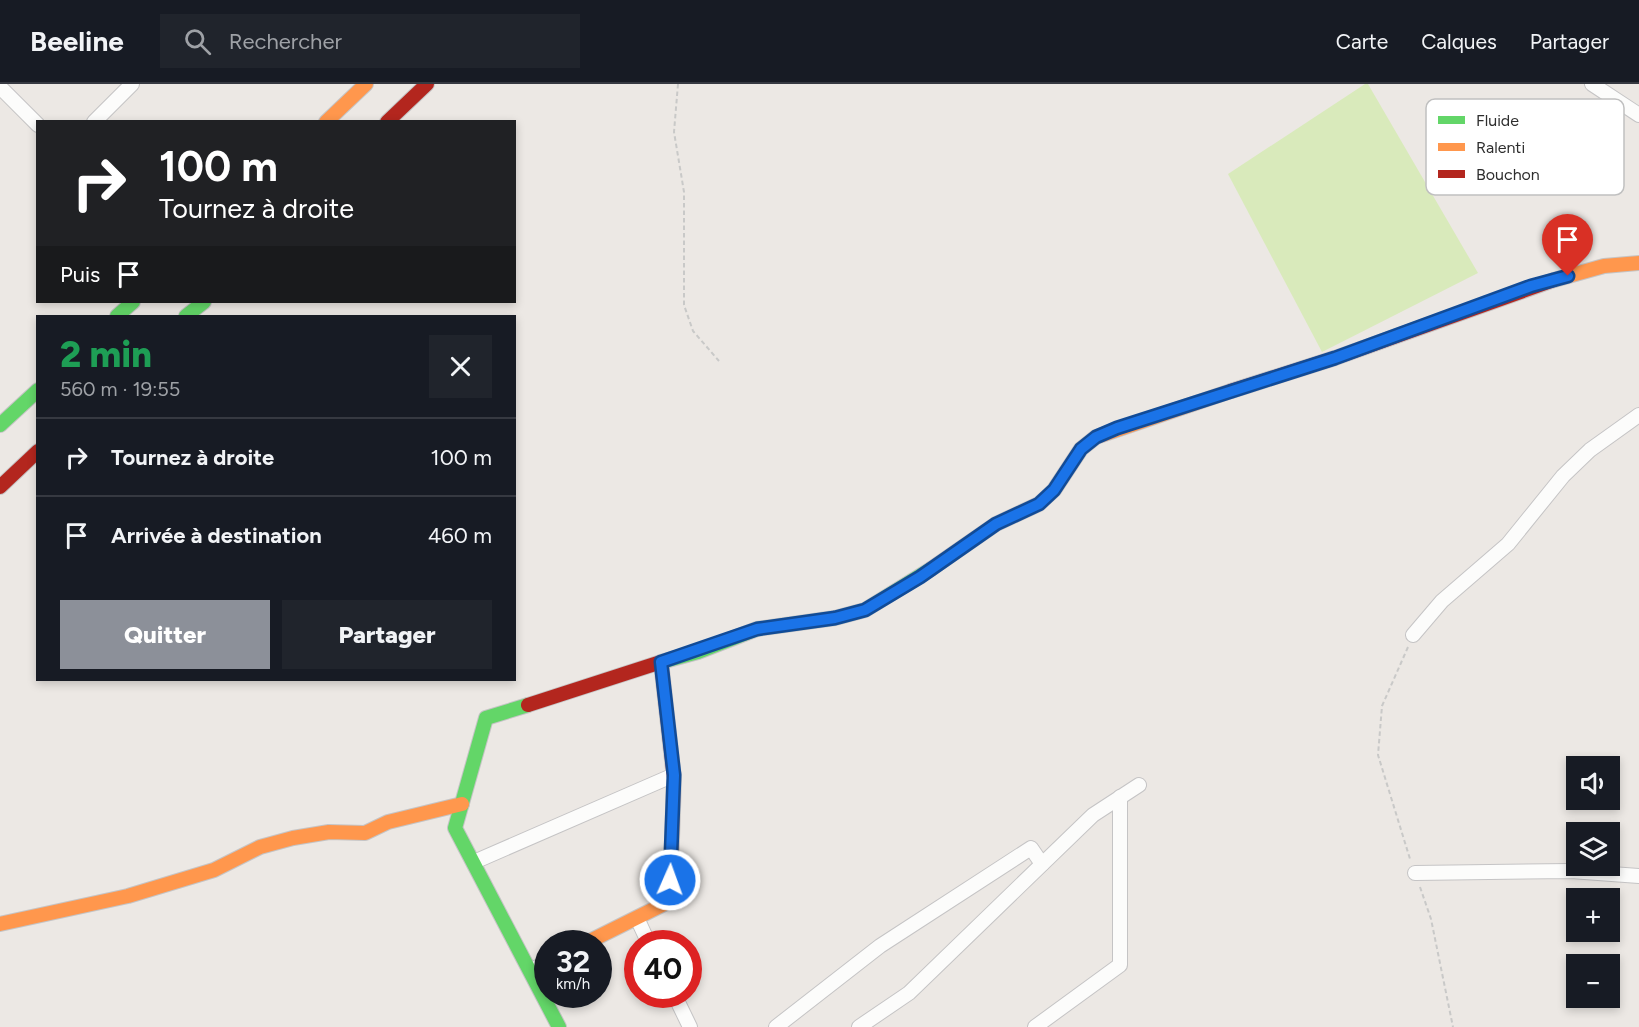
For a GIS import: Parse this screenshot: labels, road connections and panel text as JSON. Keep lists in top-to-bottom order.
{
  "legend": ["Fluide", "Ralenti", "Bouchon"],
  "page": {
    "header": "Beeline",
    "search": "Rechercher",
    "nav": ["Carte", "Calques", "Partager"],
    "turn": ["100 m", "Tournez à droite"],
    "then": "Puis",
    "heading": ["2 min", "560 m · 19:55"],
    "list": [
      {
        "name": "Tournez à droite",
        "value": "100 m"
      },
      {
        "name": "Arrivée à destination",
        "value": "460 m"
      }
    ],
    "buttons": ["Quitter", "Partager"],
    "map_buttons": ["+", "−"],
    "speed": "32 km/h",
    "limit": "40"
  }
}
